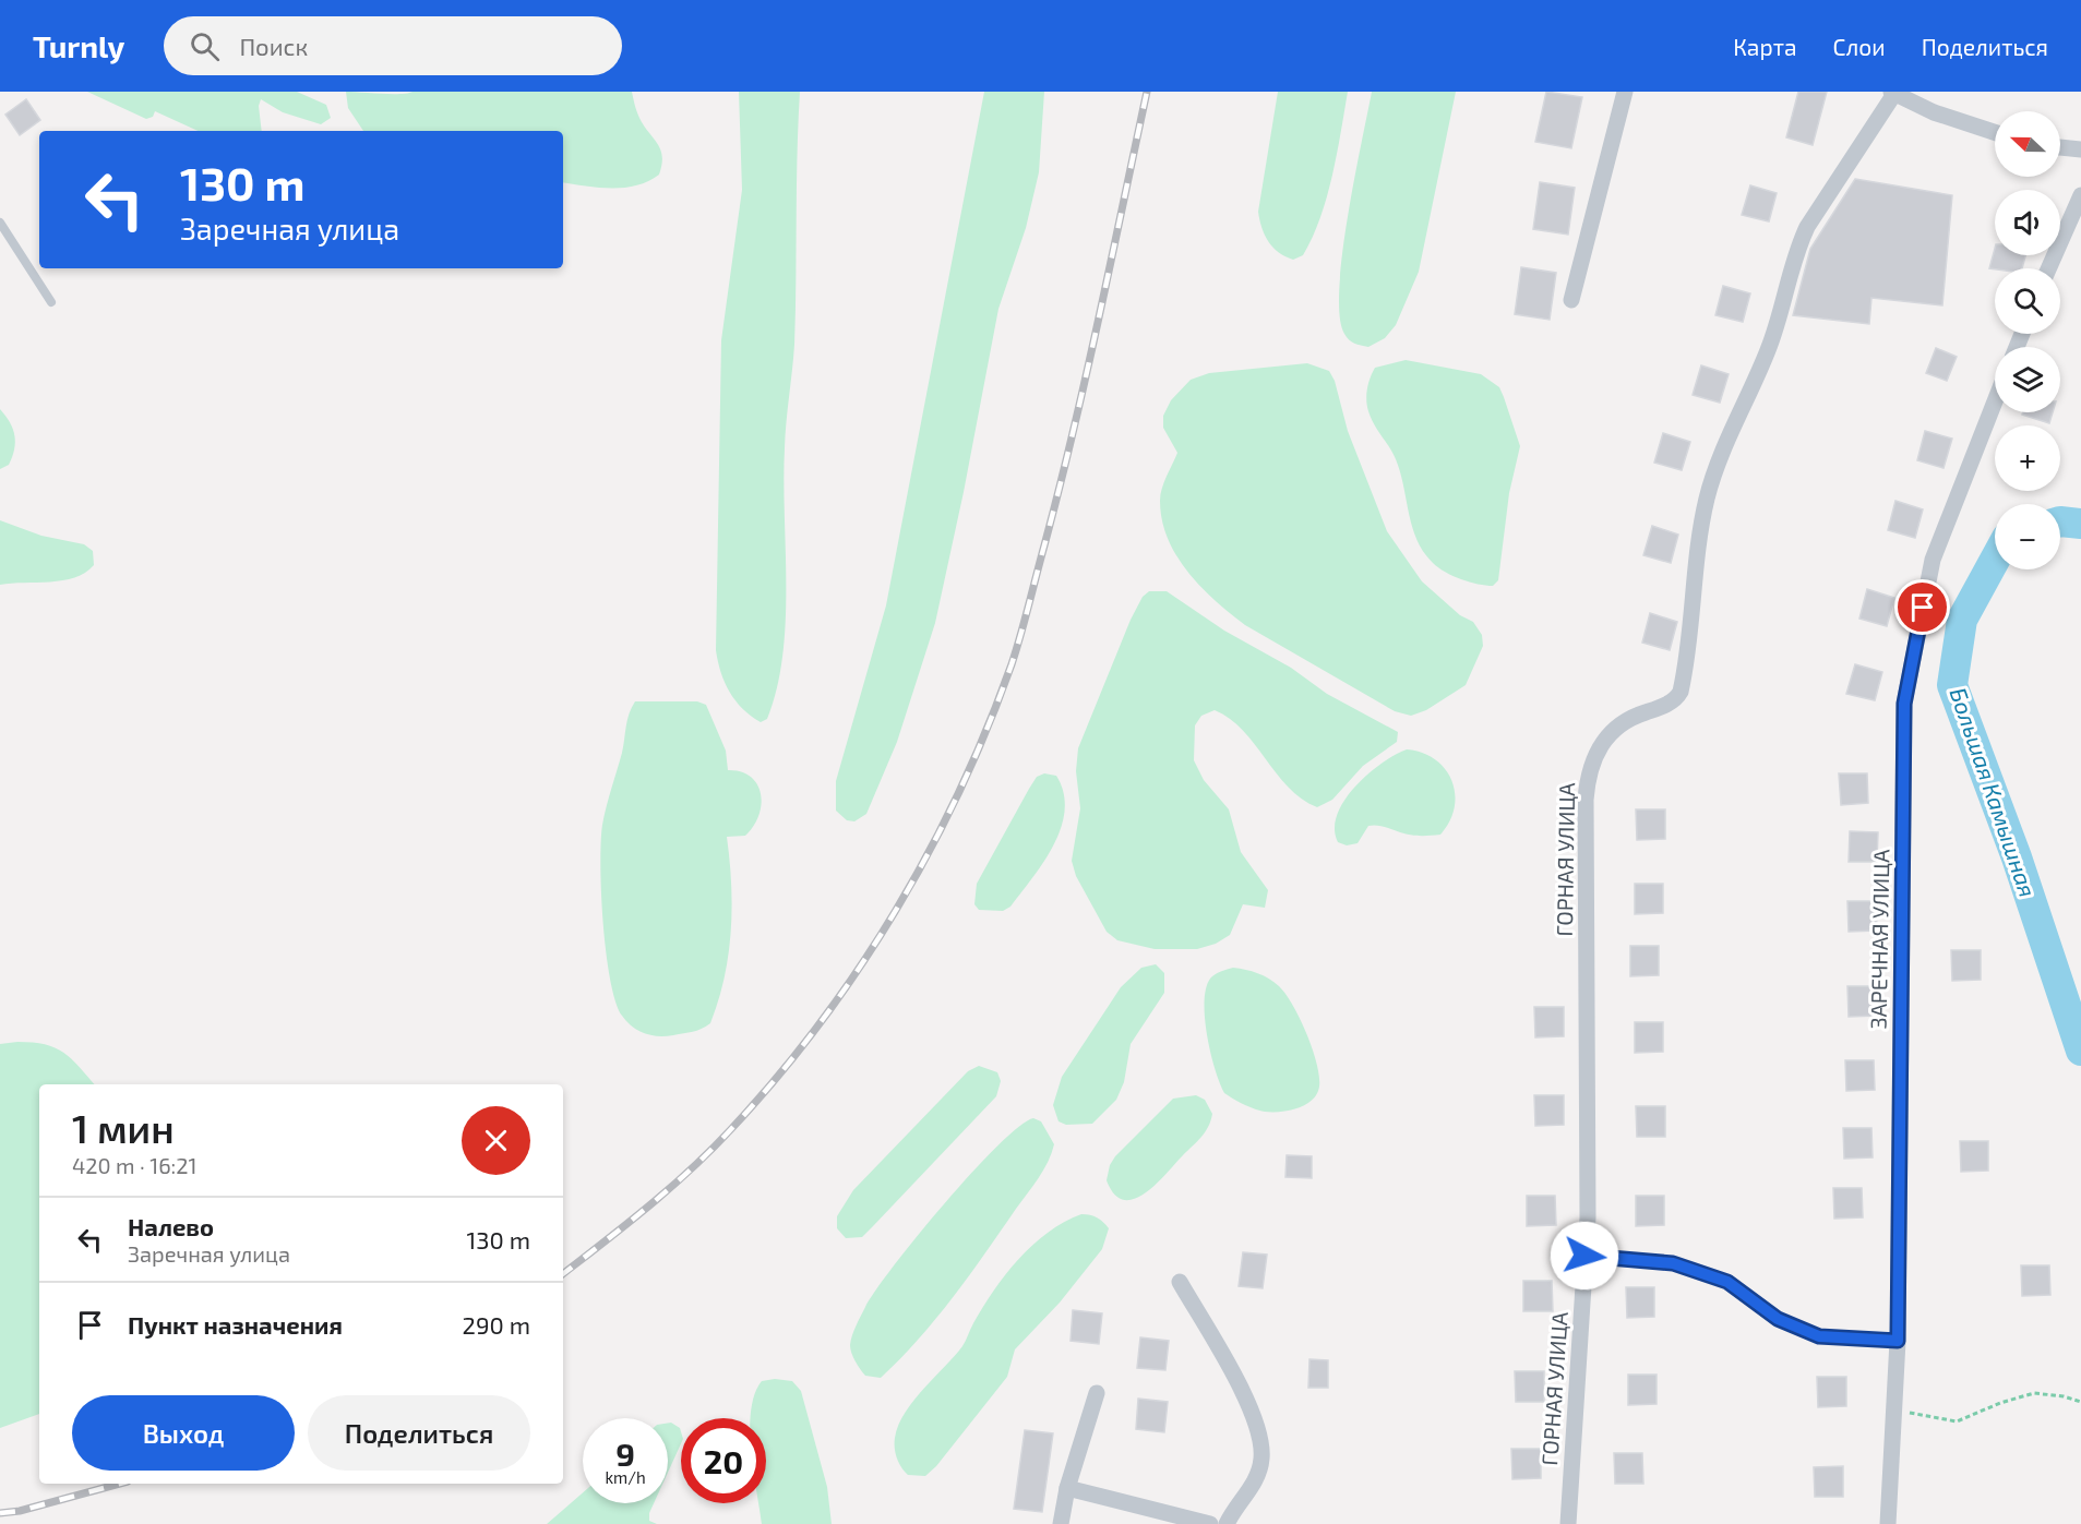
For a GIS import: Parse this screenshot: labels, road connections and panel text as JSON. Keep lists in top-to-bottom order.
{
  "streets": {
    "street": ["ГОРНАЯ УЛИЦА", "ЗАРЕЧНАЯ УЛИЦА"]
  },
  "water": ["Большая Камышная"],
  "north": "left",
  "page": {
    "header": "Turnly",
    "search": "Поиск",
    "nav": ["Карта", "Слои", "Поделиться"],
    "map_buttons": ["+", "−"],
    "turn": ["130 m", "Заречная улица"],
    "heading": ["1 мин", "420 m · 16:21"],
    "list": [
      {
        "name": "Налево",
        "note": "Заречная улица",
        "value": "130 m"
      },
      {
        "name": "Пункт назначения",
        "value": "290 m"
      }
    ],
    "buttons": ["Выход", "Поделиться"],
    "speed": "9 km/h",
    "limit": "20"
  }
}
